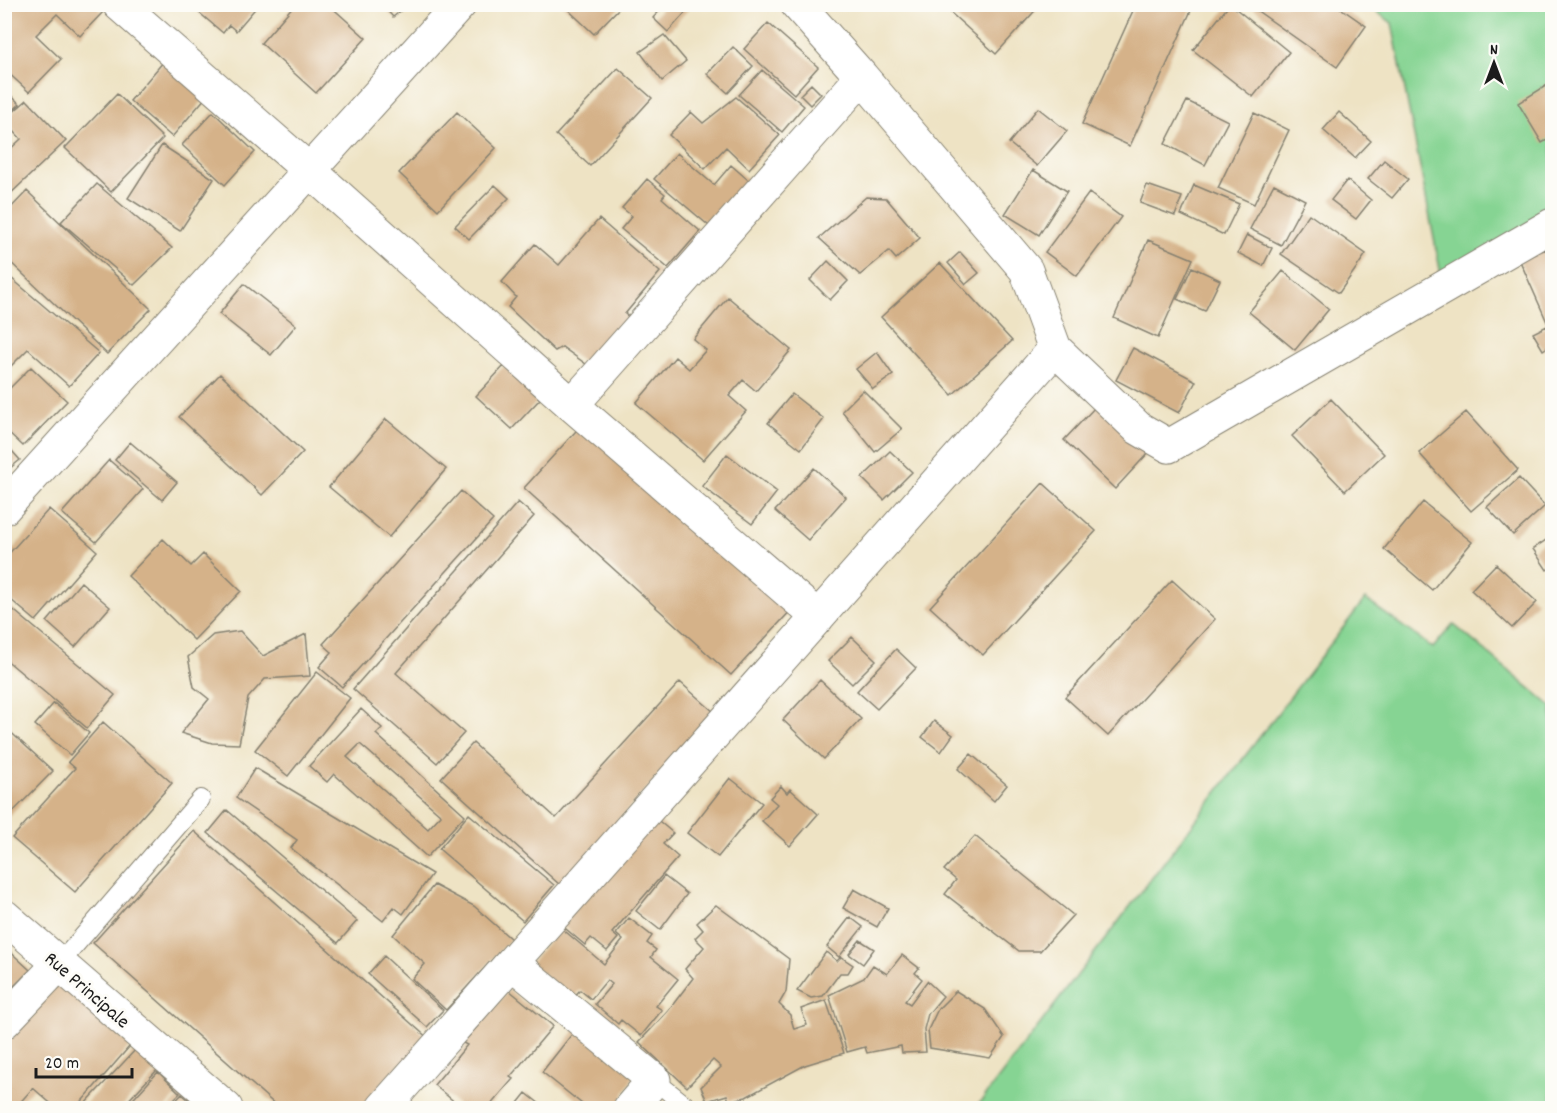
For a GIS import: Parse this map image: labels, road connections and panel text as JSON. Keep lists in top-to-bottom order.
{
  "streets": {
    "street": ["Rue Principale"]
  },
  "scale_bar": "20 m",
  "north": "top"
}
